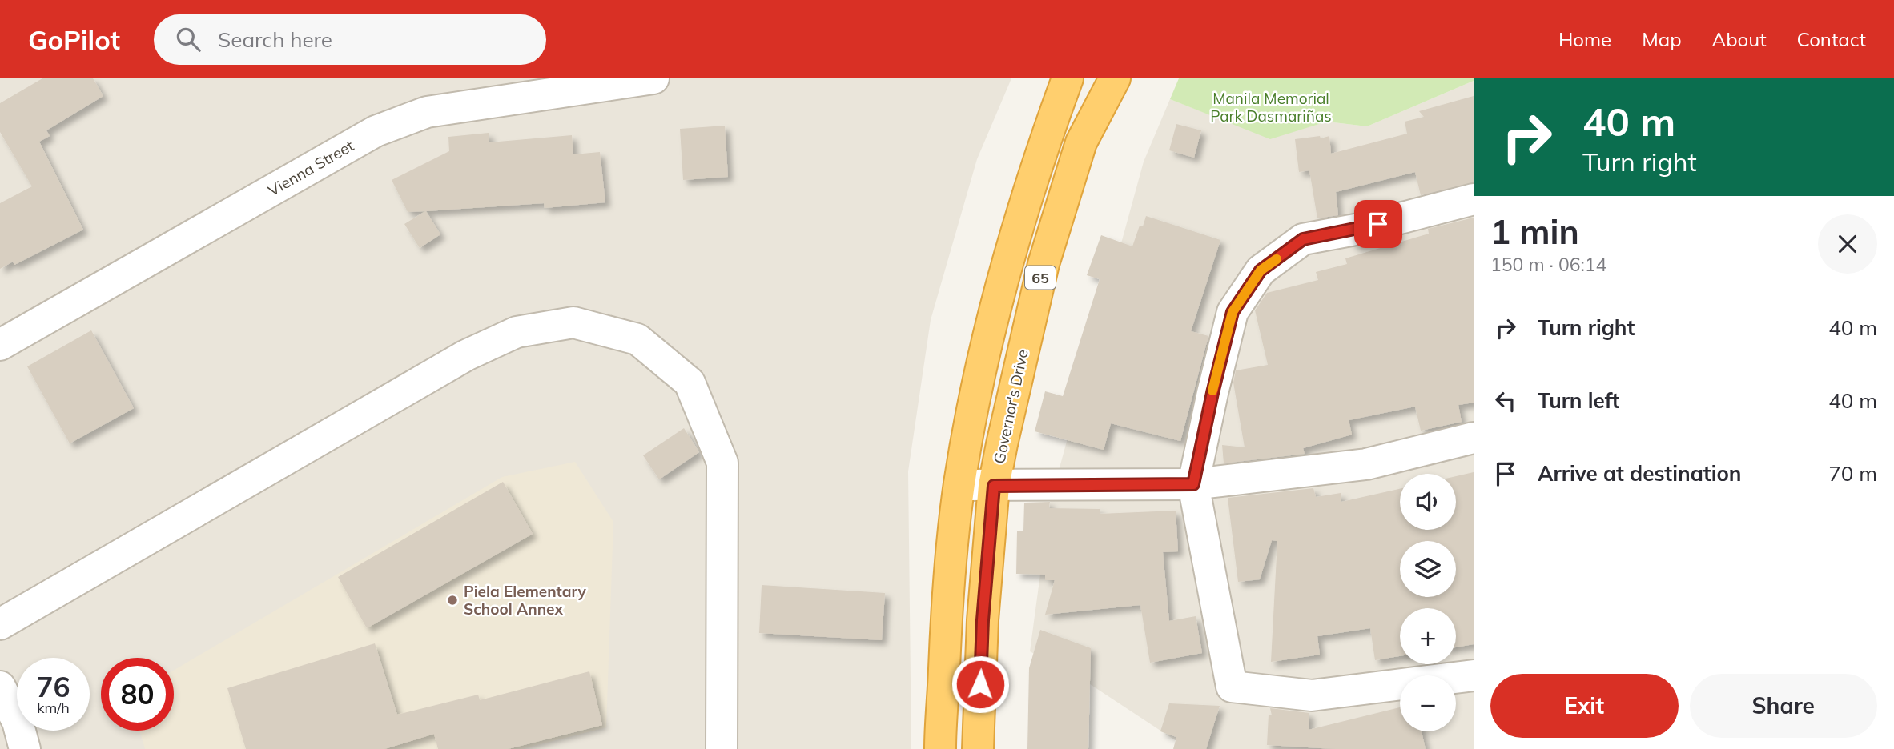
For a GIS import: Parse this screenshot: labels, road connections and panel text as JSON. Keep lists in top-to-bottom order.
{
  "streets": {
    "highway": ["65", "Governor's Drive"],
    "street": ["Vienna Street"]
  },
  "parks": ["Manila Memorial Park Dasmariñas"],
  "places": ["Piela Elementary School Annex"],
  "page": {
    "header": "GoPilot",
    "search": "Search here",
    "nav": [
      "Home",
      "Map",
      "About",
      "Contact"
    ],
    "turn": ["40 m", "Turn right"],
    "heading": ["1 min", "150 m · 06:14"],
    "list": [
      {
        "name": "Turn right",
        "value": "40 m"
      },
      {
        "name": "Turn left",
        "value": "40 m"
      },
      {
        "name": "Arrive at destination",
        "value": "70 m"
      }
    ],
    "map_buttons": ["+", "−"],
    "speed": "76 km/h",
    "limit": "80",
    "buttons": ["Exit", "Share"]
  }
}
